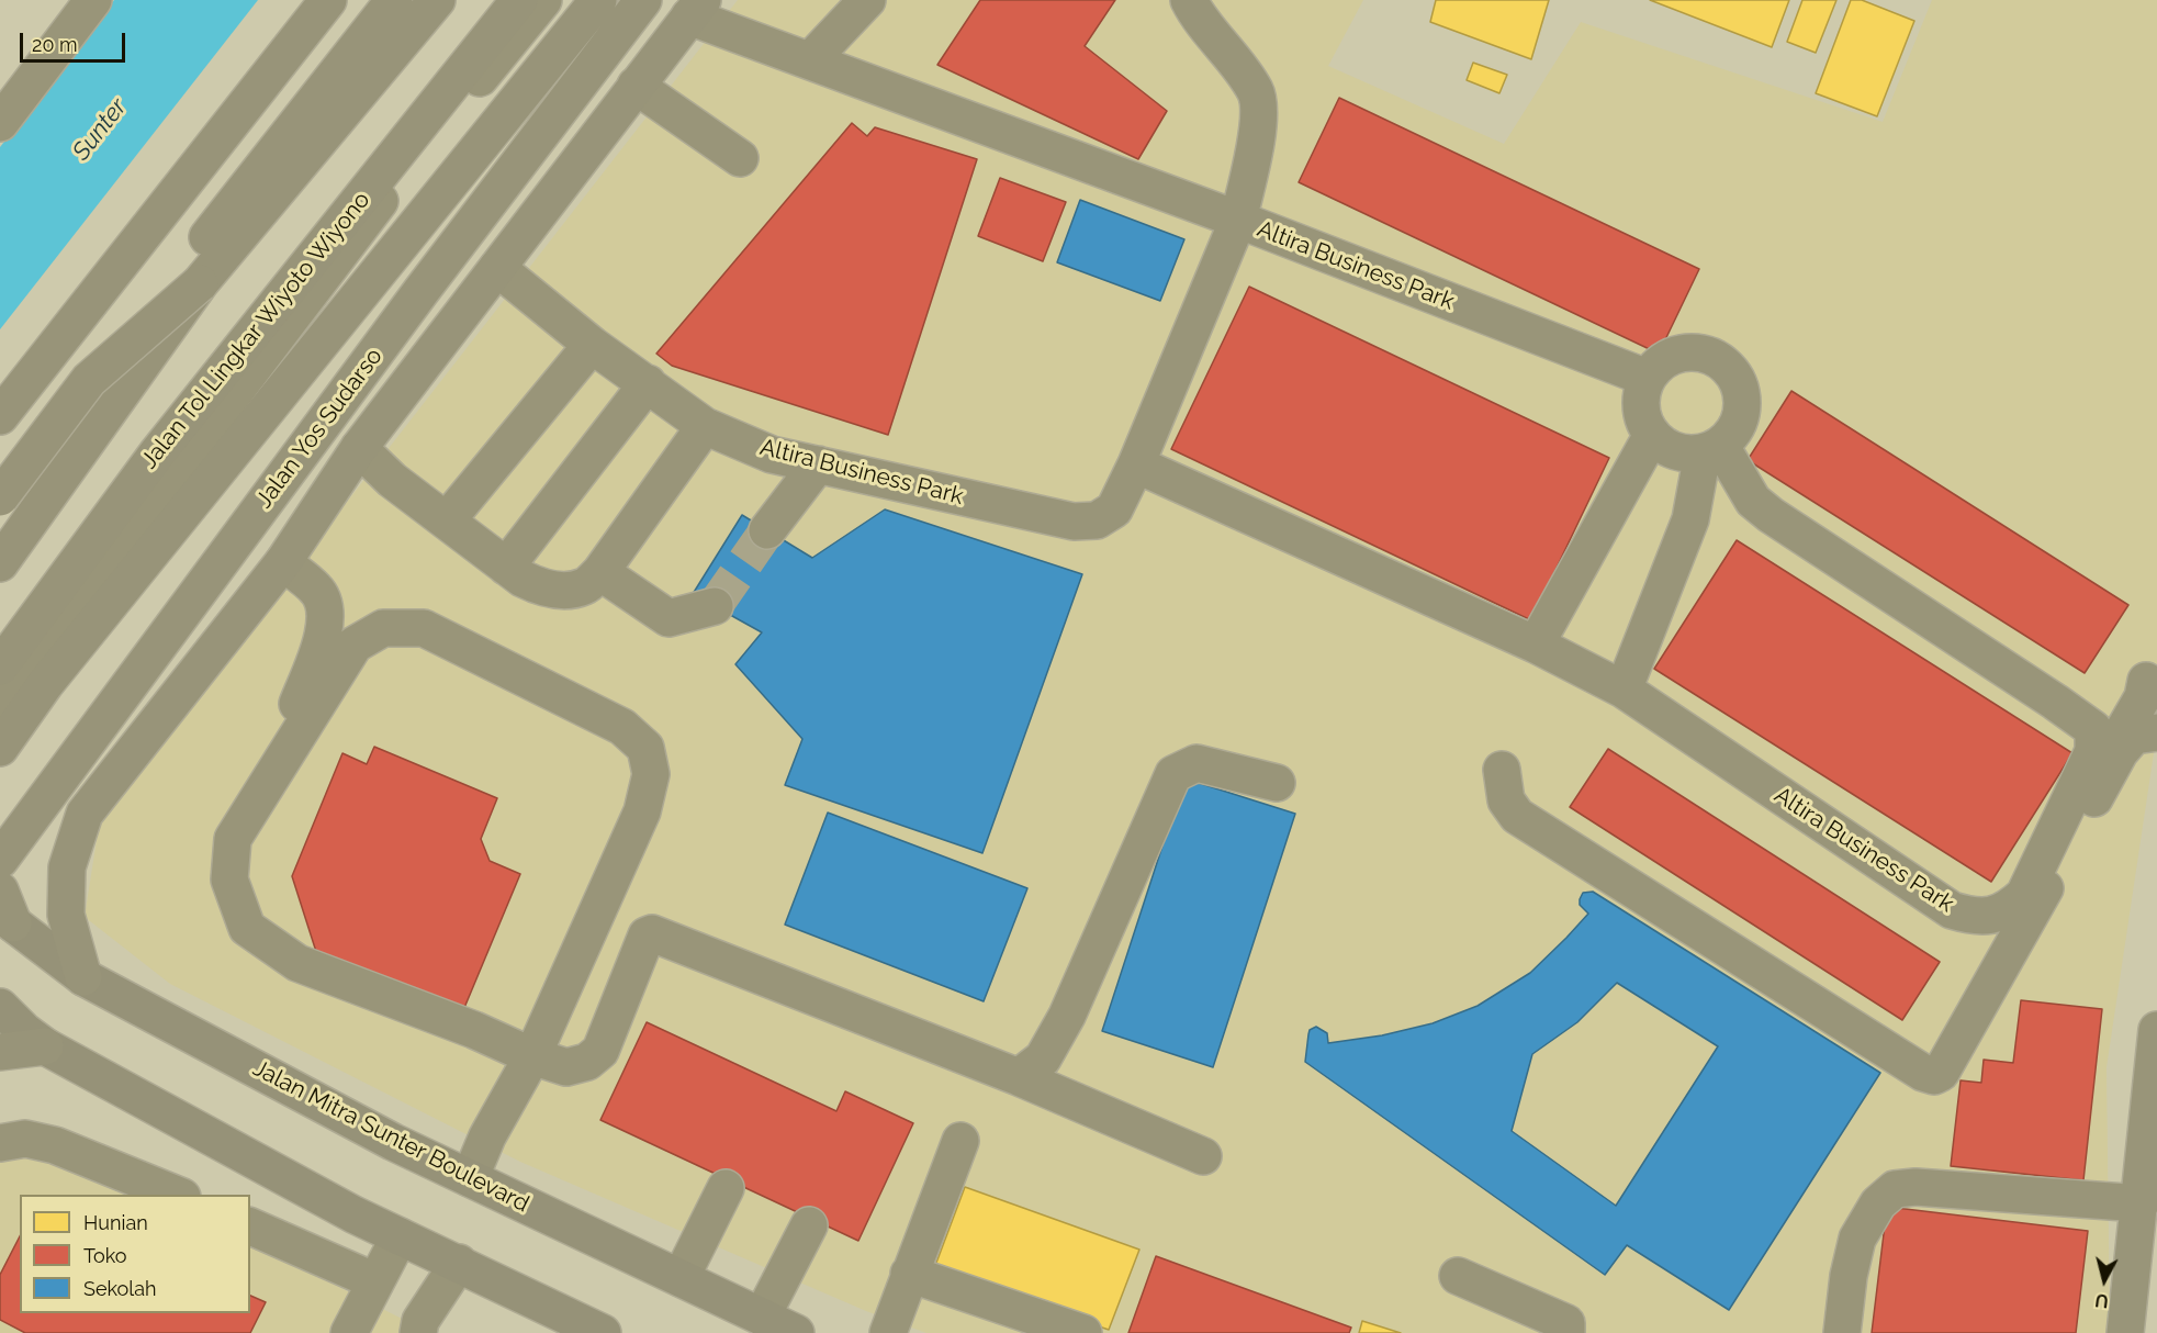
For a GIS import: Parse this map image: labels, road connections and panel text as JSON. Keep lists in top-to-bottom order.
{
  "streets": {
    "highway": ["Jalan Tol Lingkar Wiyoto Wiyono", "Jalan Yos Sudarso"],
    "main road": ["Jalan Mitra Sunter Boulevard"],
    "street": ["Altira Business Park"]
  },
  "water": ["Sunter"],
  "legend": ["Hunian", "Toko", "Sekolah"],
  "scale_bar": "20 m",
  "north": "bottom"
}
